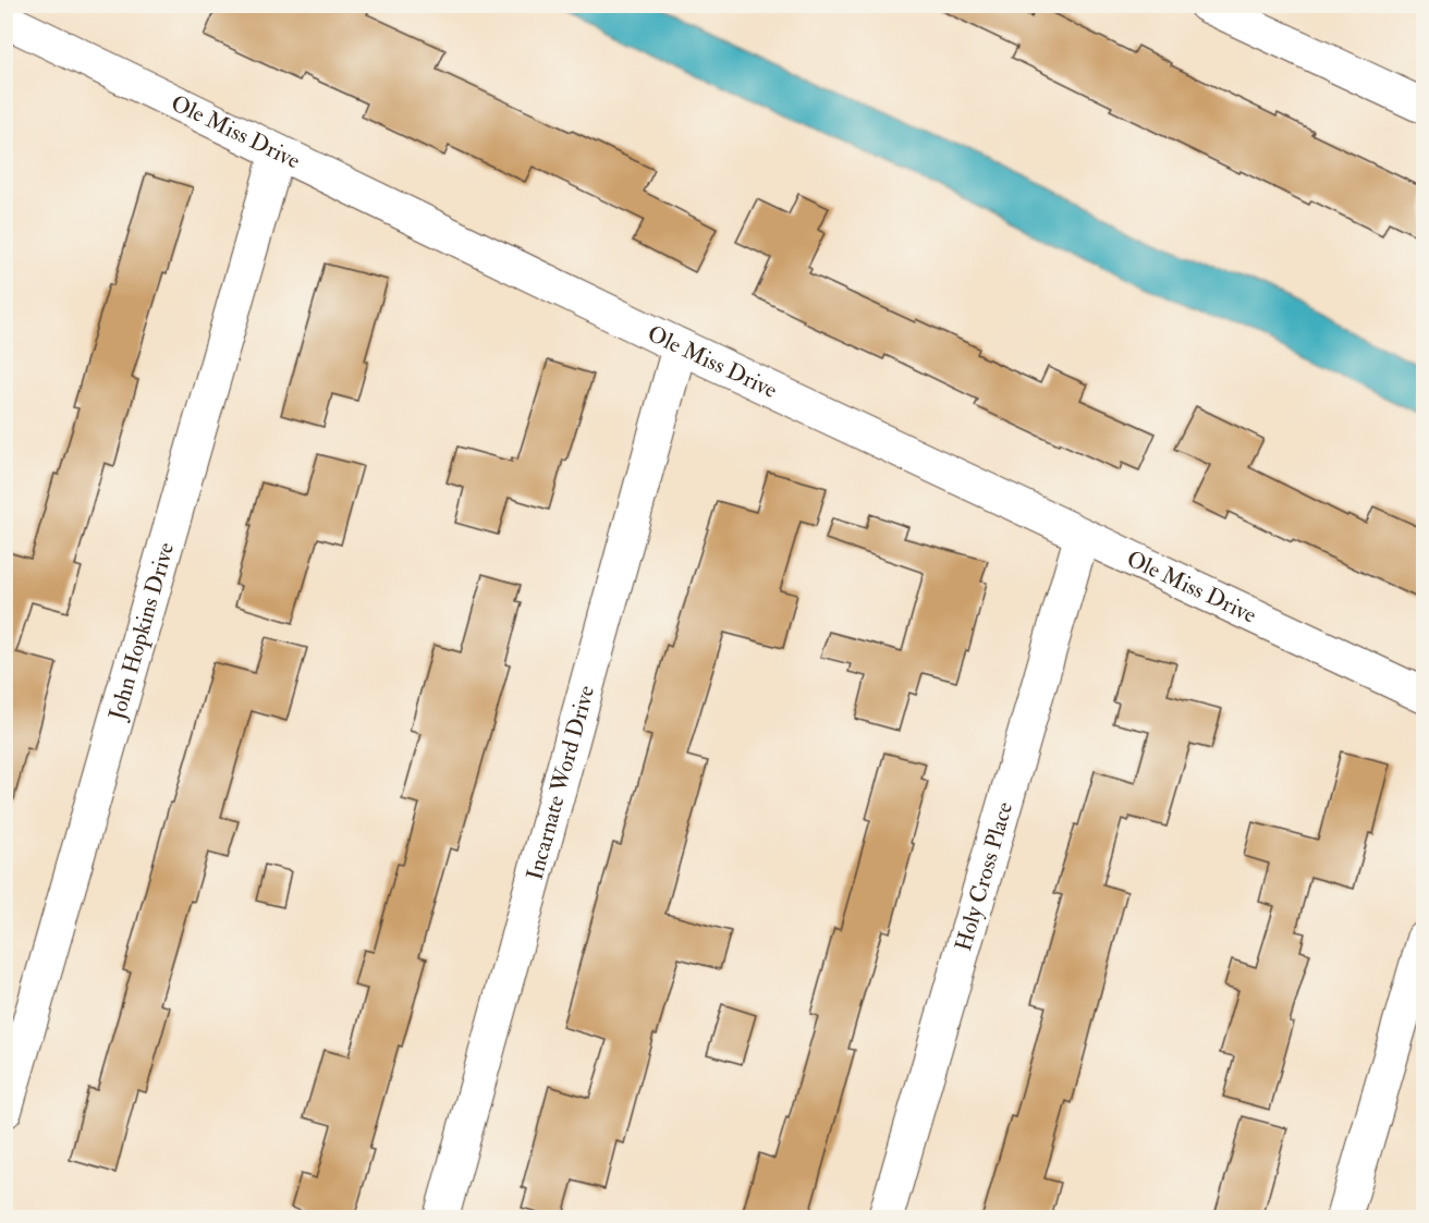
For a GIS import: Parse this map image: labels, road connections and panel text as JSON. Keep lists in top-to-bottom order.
{
  "streets": {
    "street": [
      "Ole Miss Drive",
      "John Hopkins Drive",
      "Incarnate Word Drive",
      "Holy Cross Place"
    ]
  },
  "crossings": [
    ["Ole Miss Drive", "John Hopkins Drive"],
    ["Ole Miss Drive", "Incarnate Word Drive"],
    ["Ole Miss Drive", "Holy Cross Place"]
  ]
}
